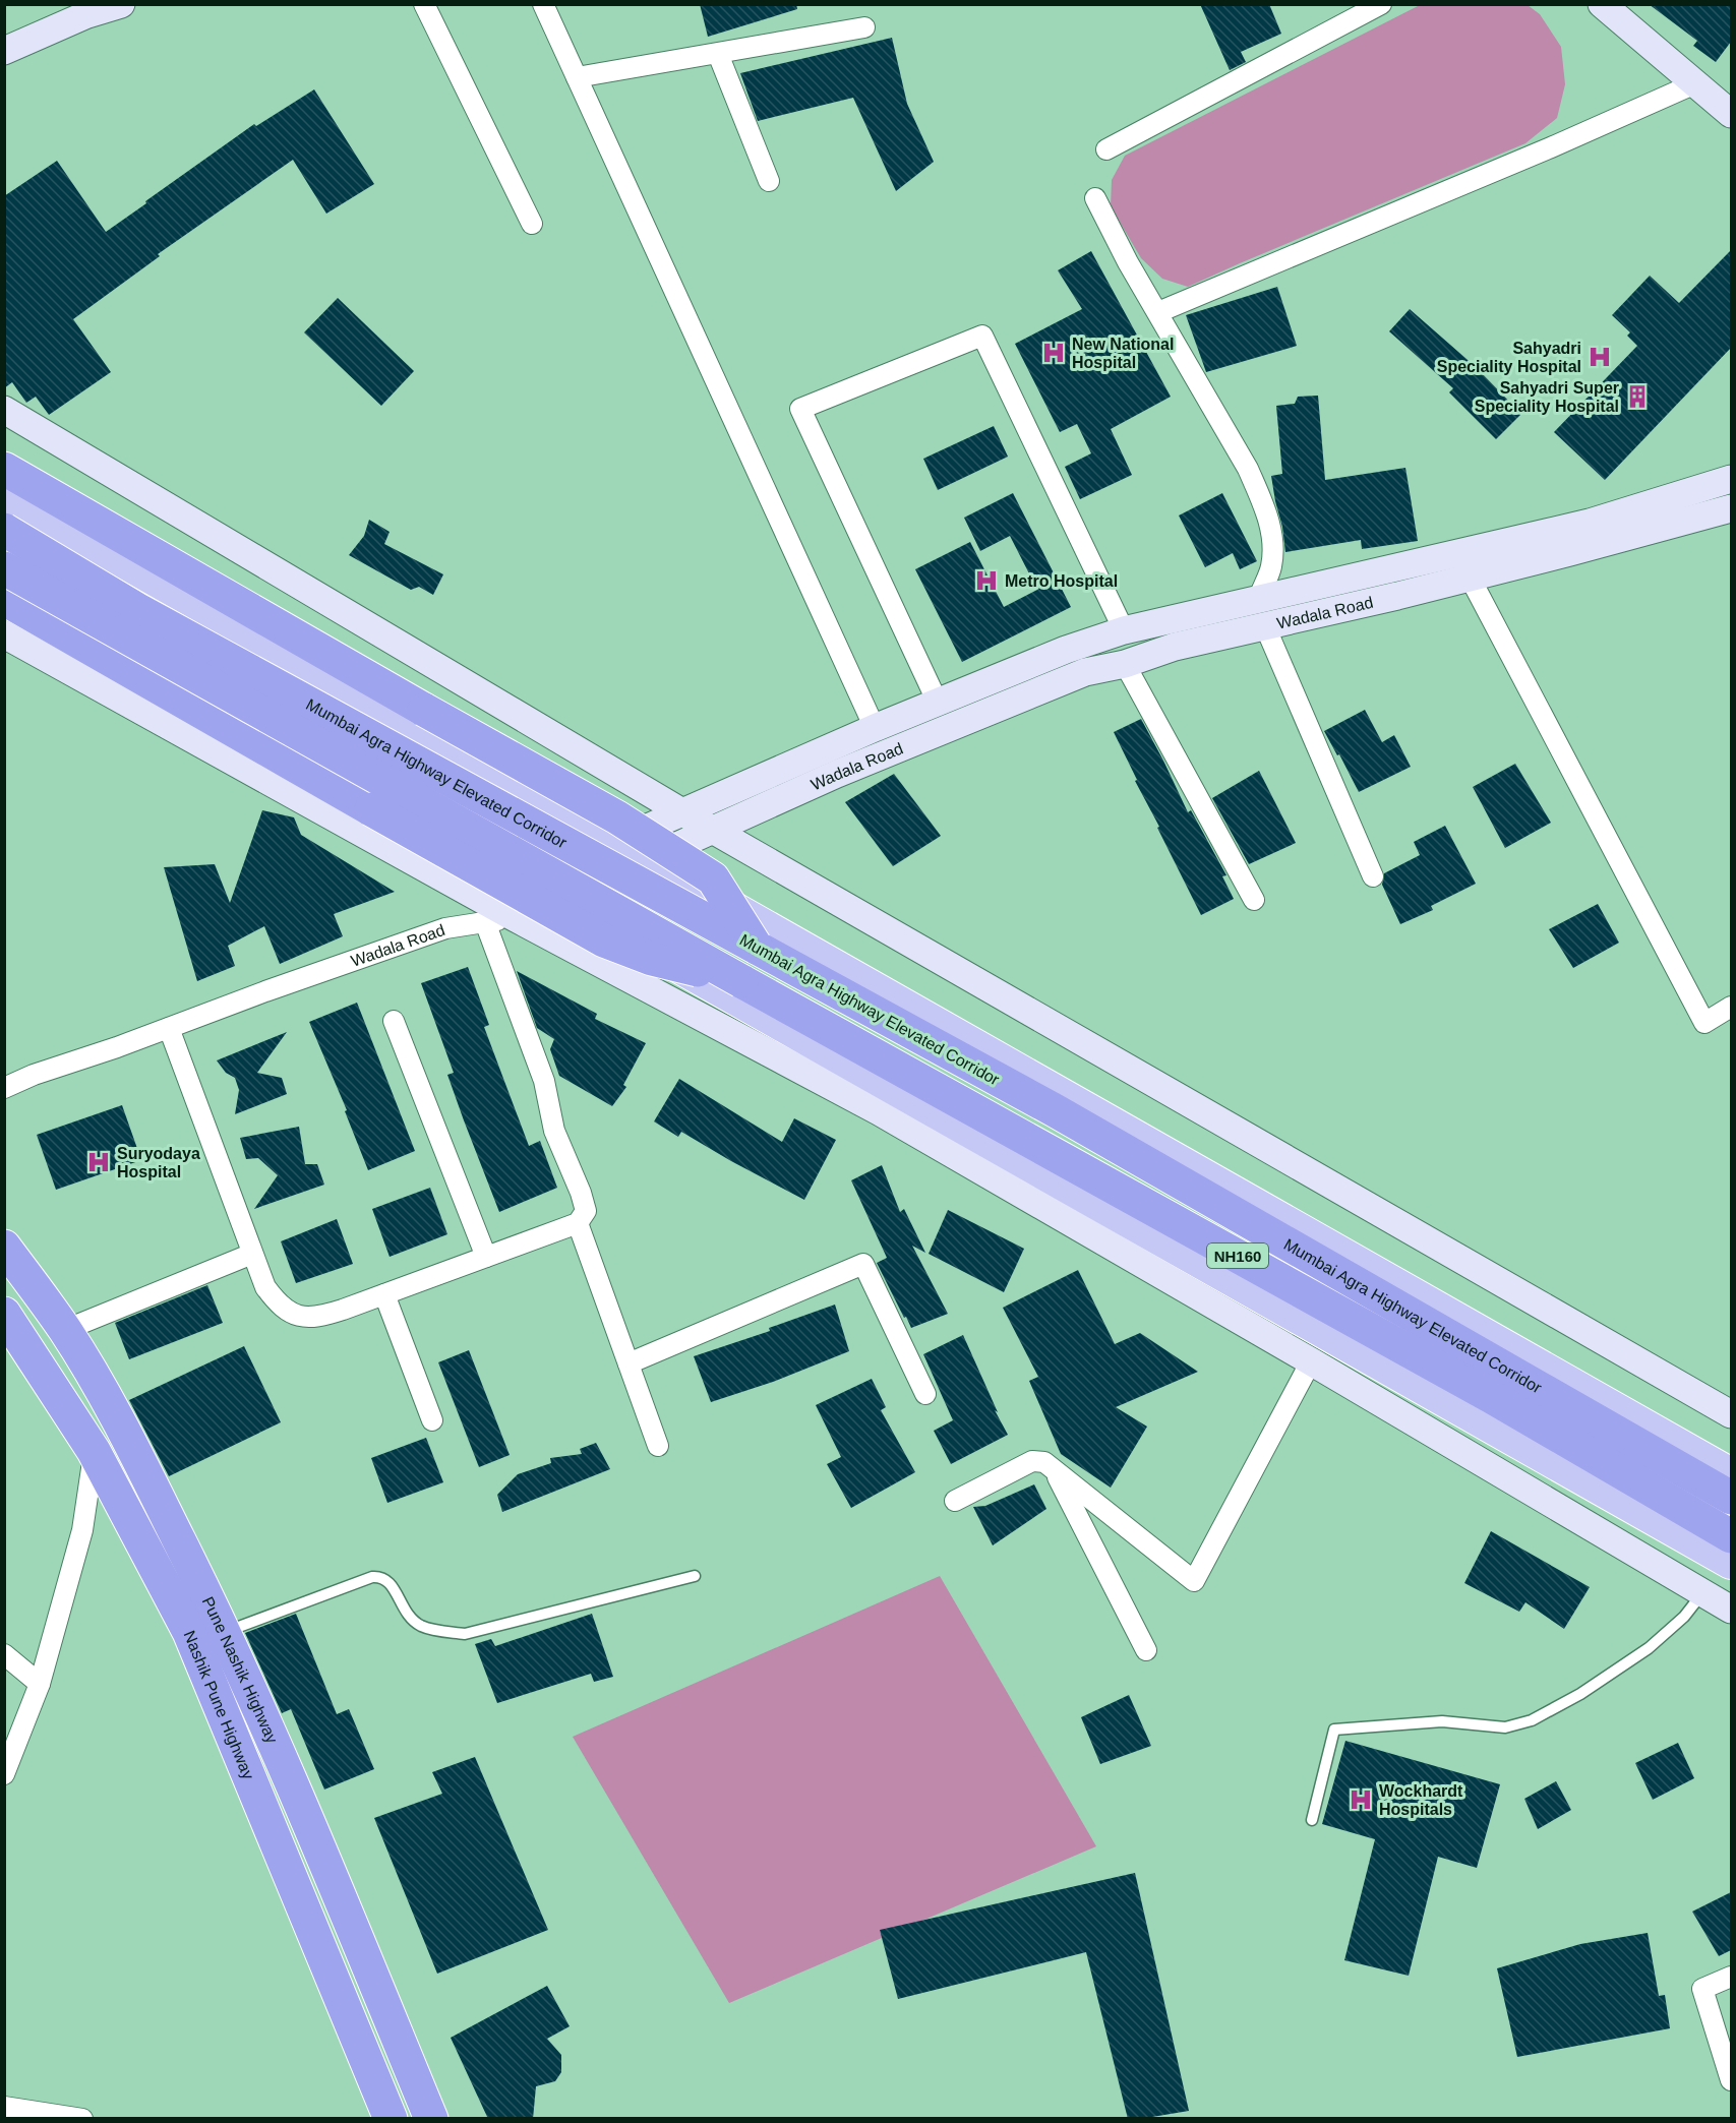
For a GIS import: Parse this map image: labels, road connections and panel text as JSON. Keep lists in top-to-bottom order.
{
  "streets": {
    "highway": [
      "Mumbai Agra Highway Elevated Corridor",
      "NH160",
      "Pune Nashik Highway",
      "Nashik Pune Highway"
    ],
    "street": ["Wadala Road"]
  },
  "places": {
    "hospital": [
      "New National Hospital",
      "Sahyadri Speciality Hospital",
      "Metro Hospital",
      "Suryodaya Hospital",
      "Wockhardt Hospitals"
    ],
    "building": ["Sahyadri Super Speciality Hospital"]
  }
}
